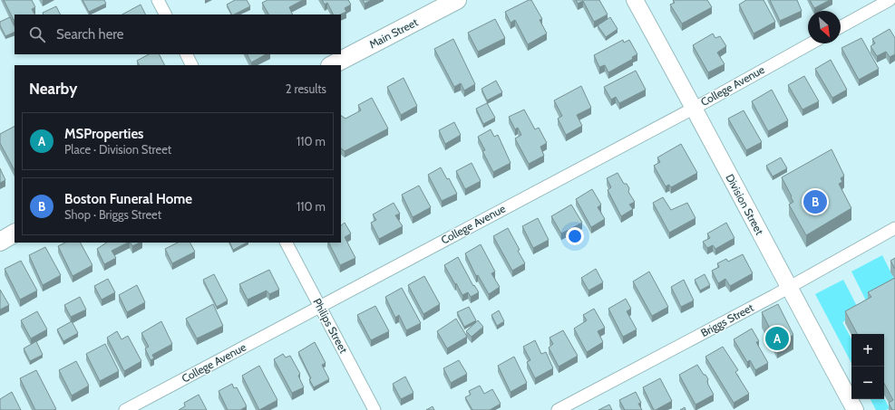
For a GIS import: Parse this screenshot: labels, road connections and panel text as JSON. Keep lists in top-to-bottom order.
{
  "streets": {
    "main road": ["Main Street", "Division Street"],
    "street": ["College Avenue", "Briggs Street", "Philips Street"]
  },
  "crossings": [
    ["College Avenue", "Division Street"],
    ["College Avenue", "Philips Street"],
    ["Division Street", "Briggs Street"]
  ],
  "north": "bottom right",
  "page": {
    "search": "Search here",
    "heading": ["Nearby", "2 results"],
    "list": [
      {
        "mark": "A",
        "name": "MSProperties",
        "note": "Place · Division Street",
        "value": "110 m"
      },
      {
        "mark": "B",
        "name": "Boston Funeral Home",
        "note": "Shop · Briggs Street",
        "value": "110 m"
      }
    ],
    "pins": ["B", "A"],
    "map_buttons": ["+", "−"]
  }
}
